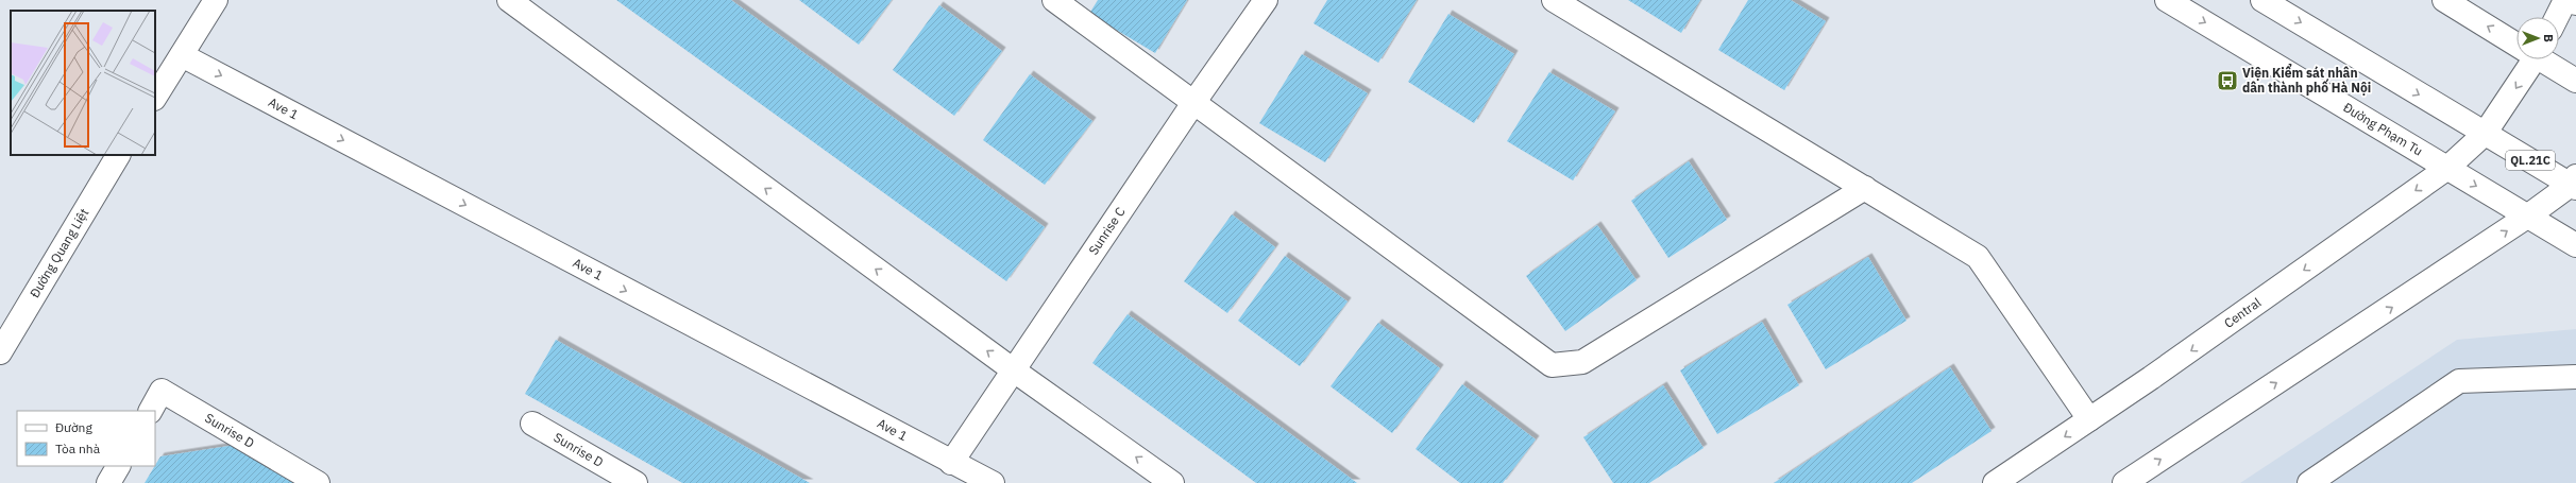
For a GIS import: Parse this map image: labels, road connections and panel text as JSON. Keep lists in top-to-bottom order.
{
  "streets": {
    "main road": [
      "Ave 1",
      "Đường Phạm Tu",
      "QL.21C",
      "Sunrise C",
      "Đường Quang Liệt",
      "Central",
      "Sunrise D"
    ]
  },
  "crossings": [
    ["Ave 1", "Sunrise C"],
    ["Đường Phạm Tu", "Central"],
    ["QL.21C", "Central"]
  ],
  "places": {
    "bus stop": ["Viện Kiểm sát nhân dân thành phố Hà Nội"]
  },
  "legend": ["Đường", "Tòa nhà"],
  "north": "right"
}
